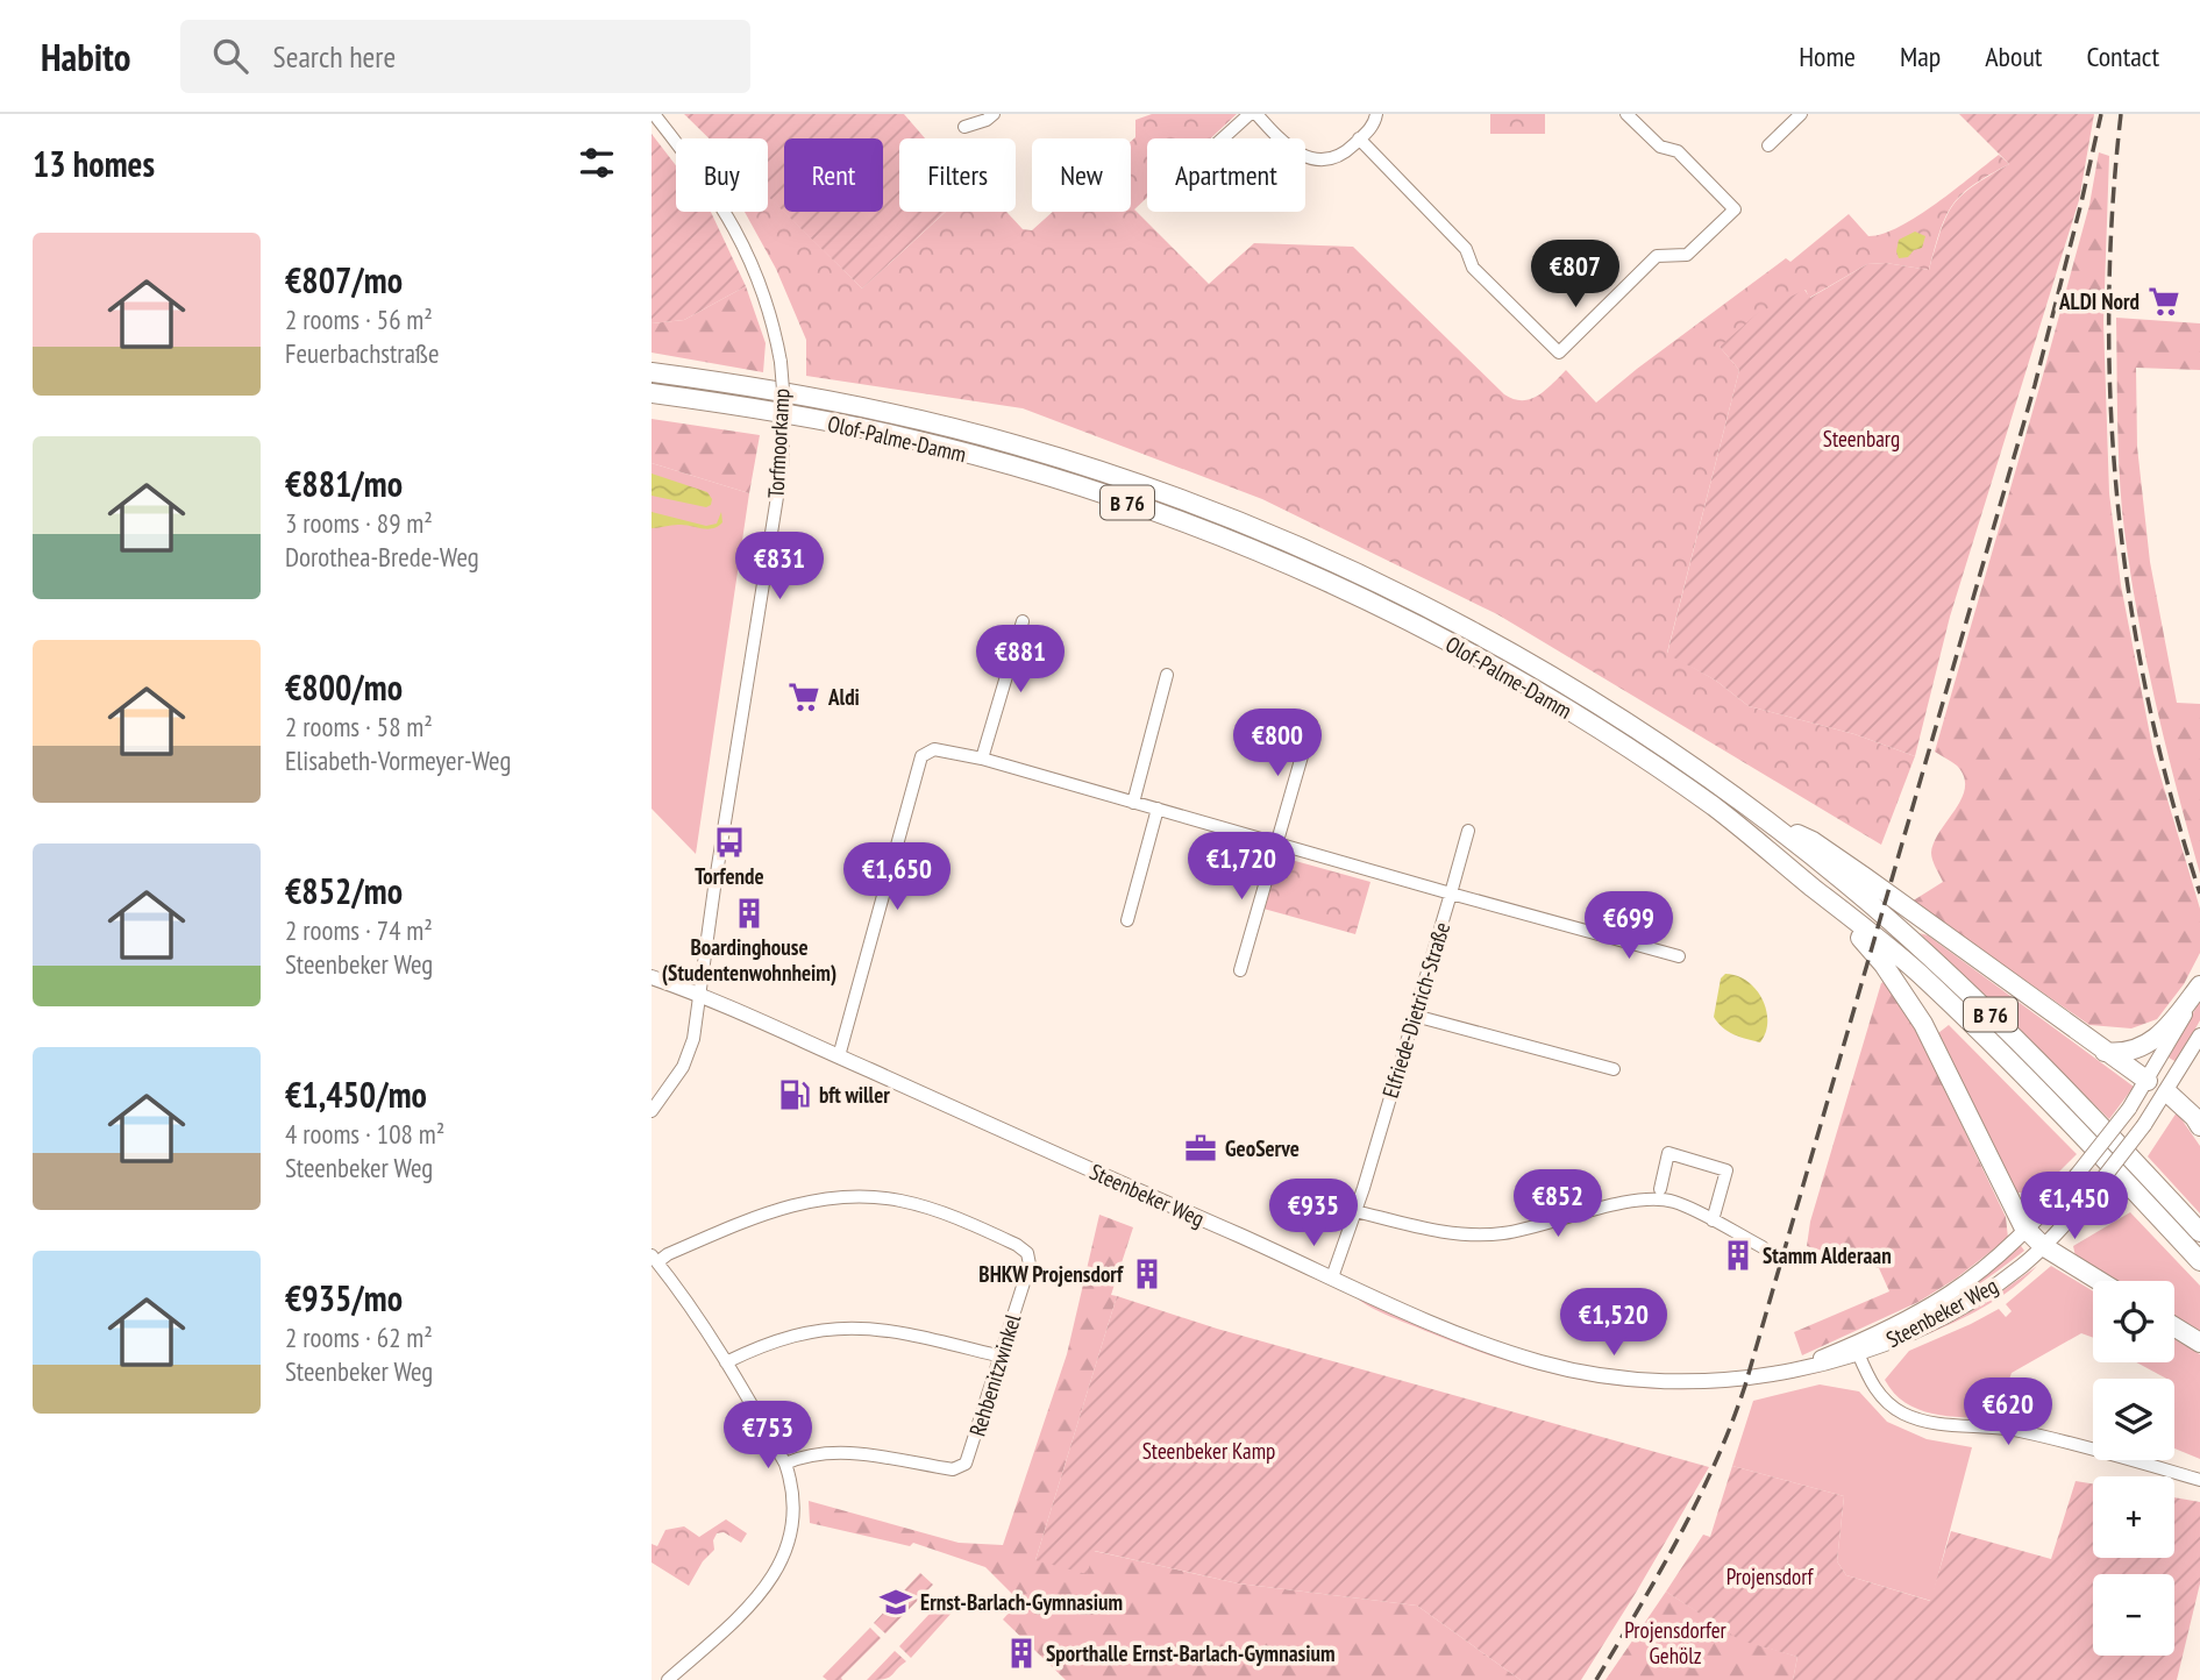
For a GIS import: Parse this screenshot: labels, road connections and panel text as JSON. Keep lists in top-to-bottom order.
{
  "streets": {
    "highway": ["Olof-Palme-Damm", "B 76"],
    "main road": ["Steenbeker Weg"],
    "street": ["Torfmoorkamp", "Elfriede-Dietrich-Straße", "Rehbenitzwinkel"]
  },
  "crossings": [
    ["Torfmoorkamp", "Steenbeker Weg"],
    ["Elfriede-Dietrich-Straße", "Steenbeker Weg"]
  ],
  "parks": [
    "Steenbarg",
    "Steenbeker Kamp",
    "Projensdorf",
    "Projensdorfer Gehölz"
  ],
  "places": {
    "supermarket": ["ALDI Nord", "Aldi"],
    "bus stop": ["Torfende"],
    "building": [
      "Boardinghouse (Studentenwohnheim)",
      "Stamm Alderaan",
      "BHKW Projensdorf",
      "Sporthalle Ernst-Barlach-Gymnasium"
    ],
    "fuel station": ["bft willer"],
    "office": ["GeoServe"],
    "school or university": ["Ernst-Barlach-Gymnasium"]
  },
  "page": {
    "header": "Habito",
    "search": "Search here",
    "nav": [
      "Home",
      "Map",
      "About",
      "Contact"
    ],
    "heading": "13 homes",
    "chip": [
      "Buy",
      "Rent",
      "Filters",
      "New",
      "Apartment"
    ],
    "list": [
      {
        "name": "€807/mo",
        "note": "2 rooms · 56 m² · Feuerbachstraße"
      },
      {
        "name": "€881/mo",
        "note": "3 rooms · 89 m² · Dorothea-Brede-Weg"
      },
      {
        "name": "€800/mo",
        "note": "2 rooms · 58 m² · Elisabeth-Vormeyer-Weg"
      },
      {
        "name": "€852/mo",
        "note": "2 rooms · 74 m² · Steenbeker Weg"
      },
      {
        "name": "€1,450/mo",
        "note": "4 rooms · 108 m² · Steenbeker Weg"
      },
      {
        "name": "€935/mo",
        "note": "2 rooms · 62 m² · Steenbeker Weg"
      }
    ],
    "price": [
      "€807",
      "€831",
      "€881",
      "€800",
      "€1,720",
      "€1,650",
      "€699",
      "€852",
      "€1,450",
      "€935",
      "€1,520",
      "€620",
      "€753"
    ],
    "map_buttons": ["+", "−"]
  }
}
